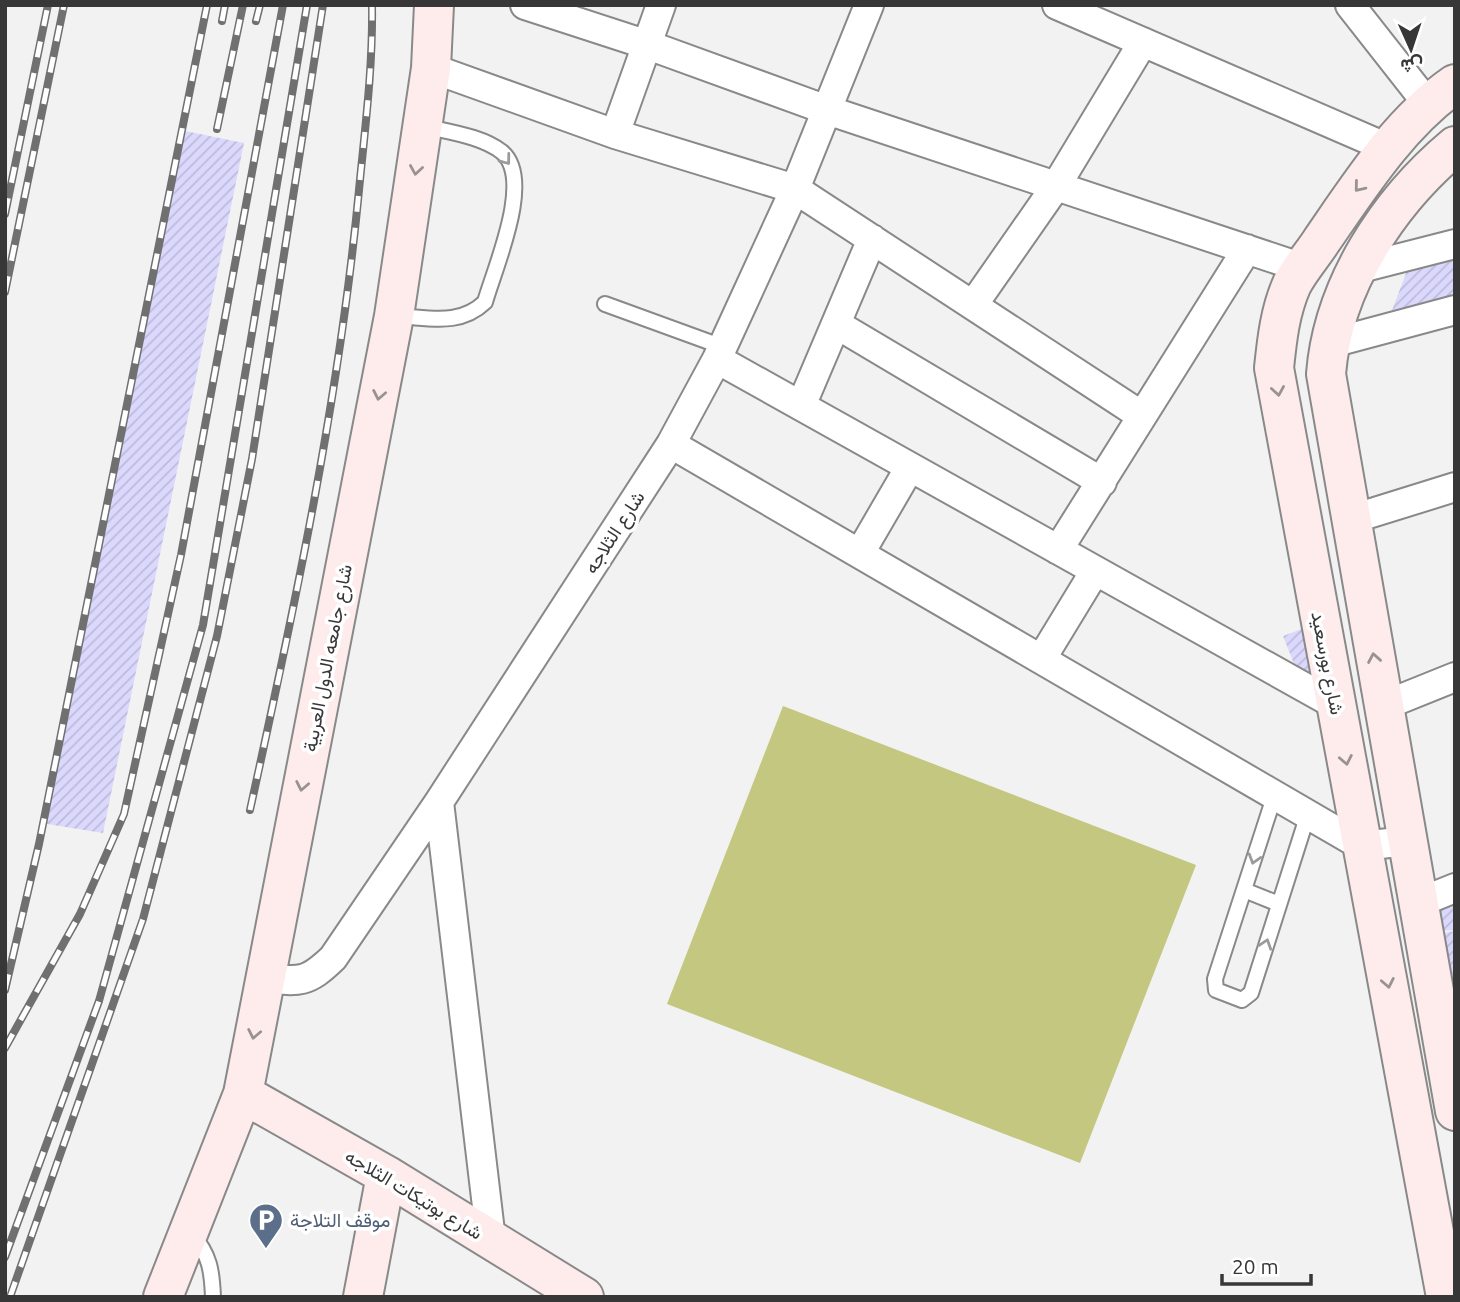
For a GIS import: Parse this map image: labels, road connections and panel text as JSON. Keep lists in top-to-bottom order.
{
  "streets": {
    "main road": ["شارع جامعه الدول العربية", "شارع بورسعيد", "شارع بوتيكات الثلاجه"],
    "street": ["شارع الثلاجه"]
  },
  "crossings": [
    ["شارع الثلاجه", "شارع جامعه الدول العربية"],
    ["شارع جامعه الدول العربية", "شارع بوتيكات الثلاجه"]
  ],
  "one_way": ["شارع جامعه الدول العربية"],
  "places": {
    "parking": ["موقف التلاجة"]
  },
  "scale_bar": "20 m",
  "north": "bottom"
}
